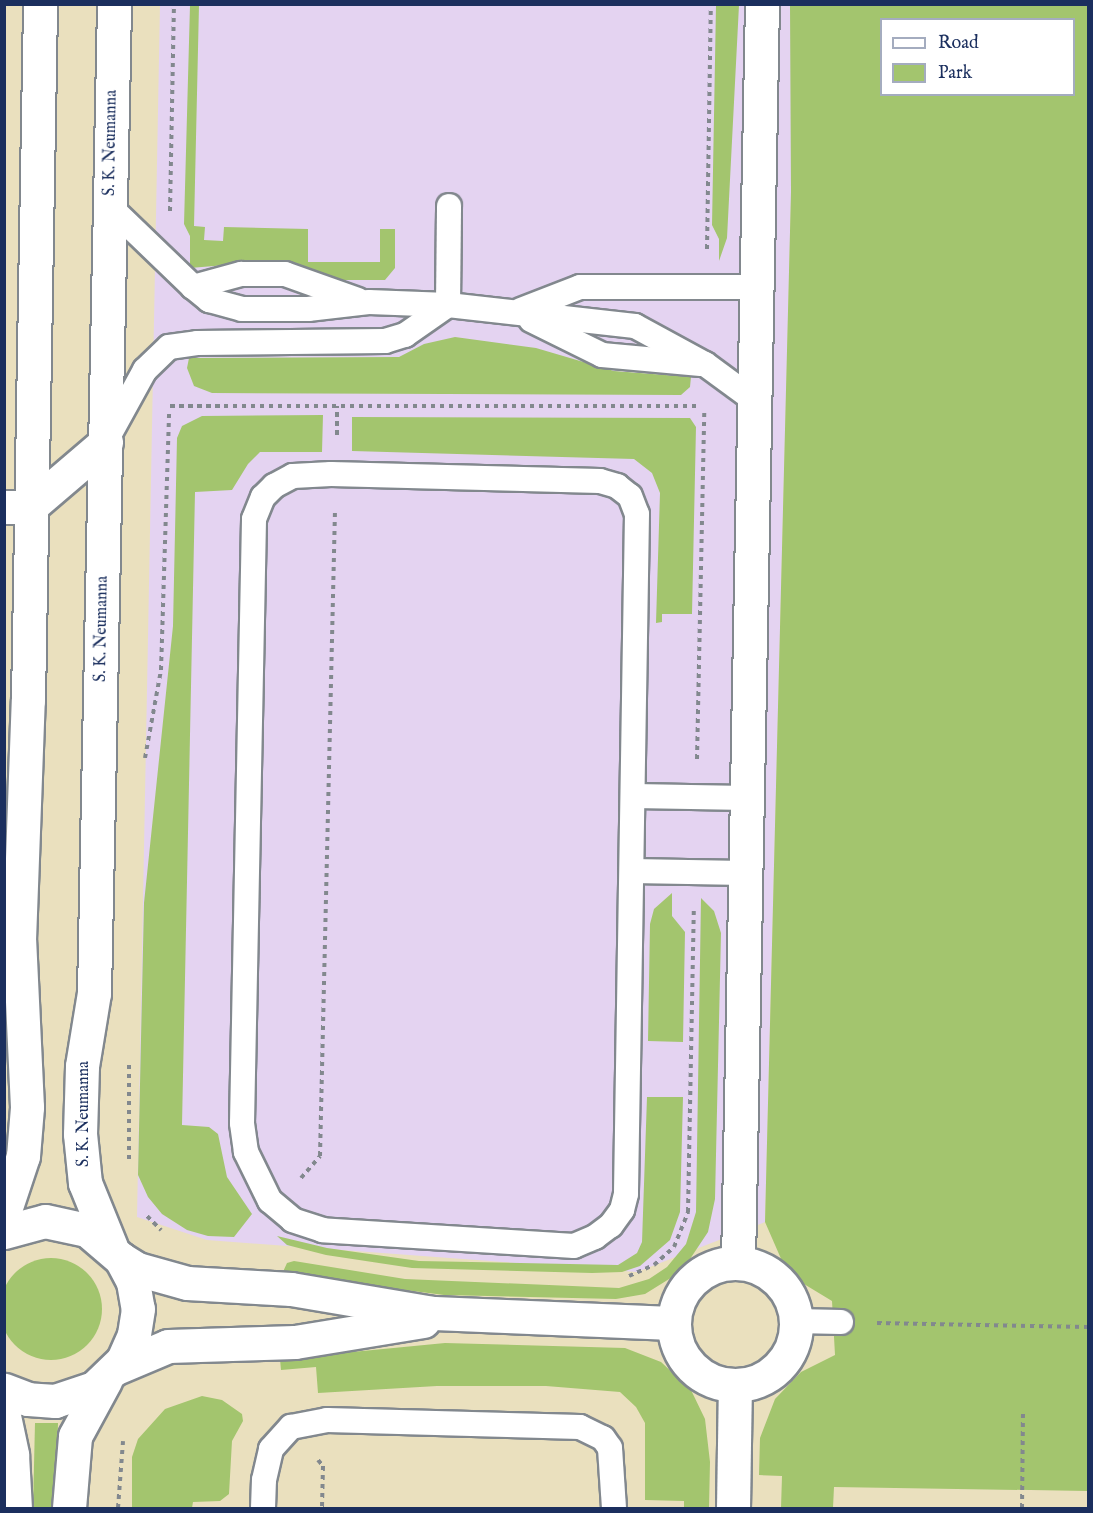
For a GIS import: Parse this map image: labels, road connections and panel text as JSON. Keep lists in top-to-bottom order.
{
  "streets": {
    "street": ["S. K. Neumanna"]
  },
  "legend": ["Road", "Park"]
}
